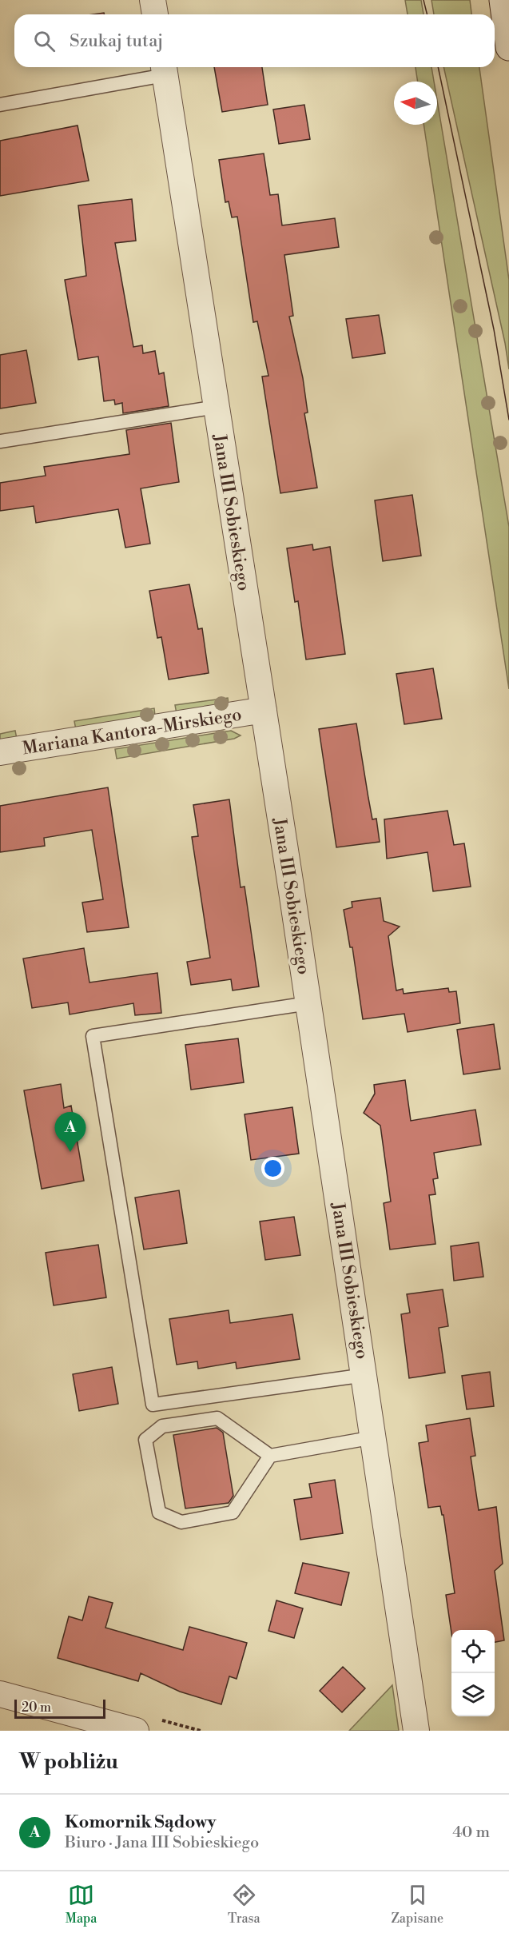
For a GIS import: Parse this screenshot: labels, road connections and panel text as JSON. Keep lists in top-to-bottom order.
{
  "streets": {
    "street": ["Jana III Sobieskiego", "Mariana Kantora-Mirskiego"]
  },
  "crossings": [
    ["Jana III Sobieskiego", "Mariana Kantora-Mirskiego"]
  ],
  "scale_bar": "20 m",
  "north": "left",
  "page": {
    "search": "Szukaj tutaj",
    "pins": "A",
    "scale": "20 m",
    "heading": "W pobliżu",
    "list": [
      {
        "mark": "A",
        "name": "Komornik Sądowy",
        "note": "Biuro · Jana III Sobieskiego",
        "value": "40 m"
      }
    ],
    "nav": ["Mapa", "Trasa", "Zapisane"]
  }
}
